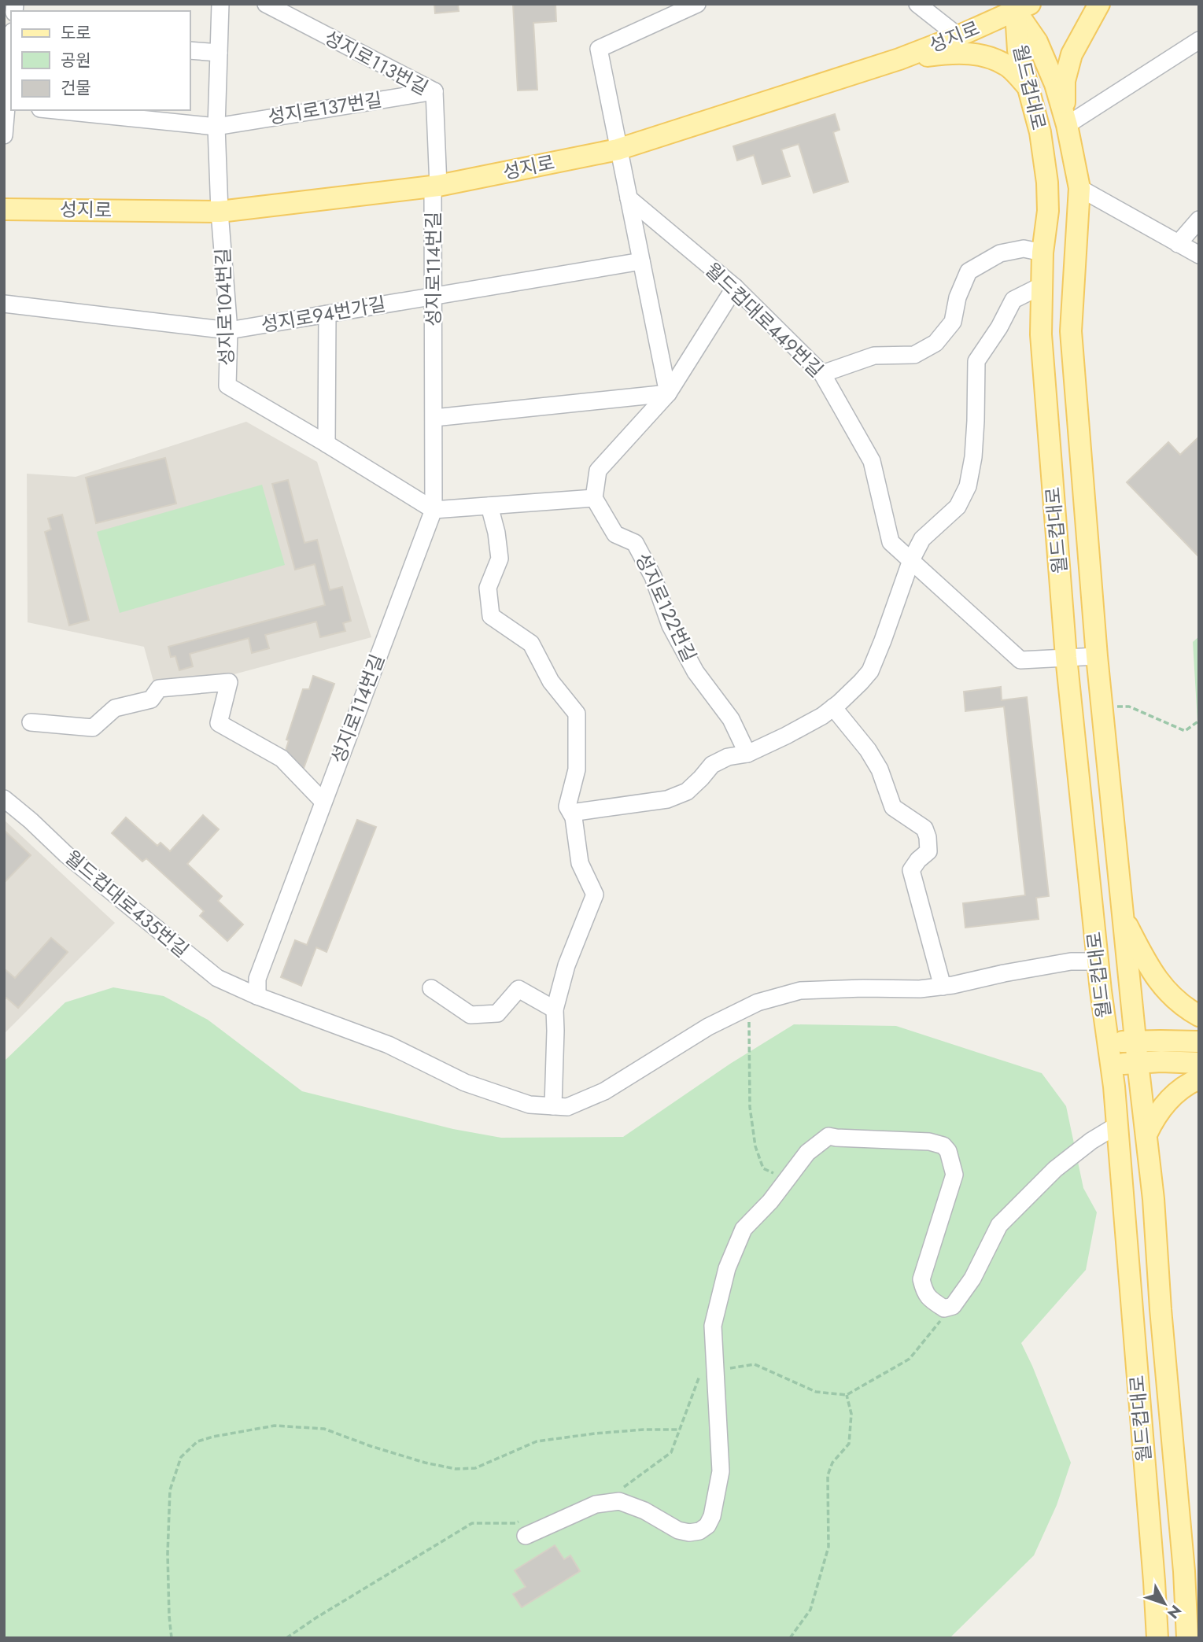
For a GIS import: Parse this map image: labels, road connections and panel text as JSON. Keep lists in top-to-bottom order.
{
  "streets": {
    "main road": ["성지로", "월드컵대로"],
    "street": [
      "성지로113번길",
      "성지로137번길",
      "성지로114번길",
      "성지로104번길",
      "성지로94번가길",
      "월드컵대로449번길",
      "성지로122번길",
      "월드컵대로435번길"
    ]
  },
  "crossings": [
    ["성지로", "성지로113번길"],
    ["성지로", "월드컵대로"],
    ["성지로", "성지로114번길"],
    ["성지로", "성지로104번길"],
    ["성지로113번길", "성지로137번길"],
    ["성지로113번길", "성지로114번길"],
    ["월드컵대로", "월드컵대로449번길"],
    ["월드컵대로", "월드컵대로435번길"],
    ["성지로137번길", "성지로104번길"],
    ["성지로114번길", "성지로104번길"],
    ["성지로114번길", "성지로94번가길"],
    ["성지로114번길", "월드컵대로435번길"],
    ["성지로104번길", "성지로94번가길"]
  ],
  "legend": ["도로", "공원", "건물"],
  "north": "bottom right"
}
